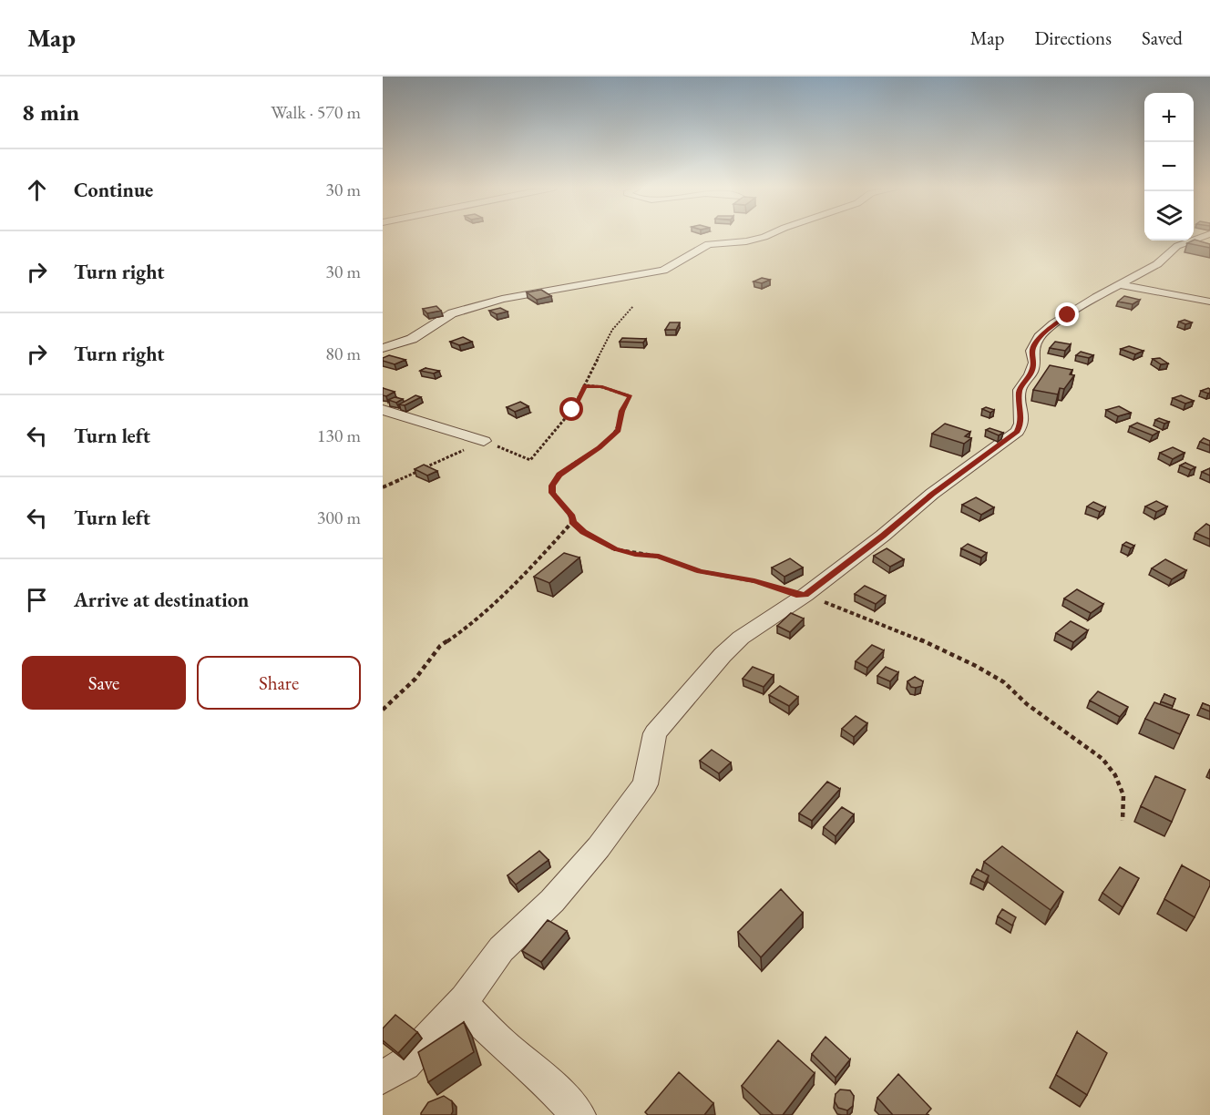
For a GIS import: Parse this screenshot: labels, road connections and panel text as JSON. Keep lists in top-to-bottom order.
{
  "page": {
    "header": "Map",
    "nav": ["Map", "Directions", "Saved"],
    "heading": ["8 min", "Walk · 570 m"],
    "map_buttons": ["+", "−"],
    "list": [
      ["Continue", "30 m"],
      ["Turn right", "30 m"],
      ["Turn right", "80 m"],
      ["Turn left", "130 m"],
      ["Turn left", "300 m"],
      "Arrive at destination"
    ],
    "buttons": ["Save", "Share"]
  }
}
